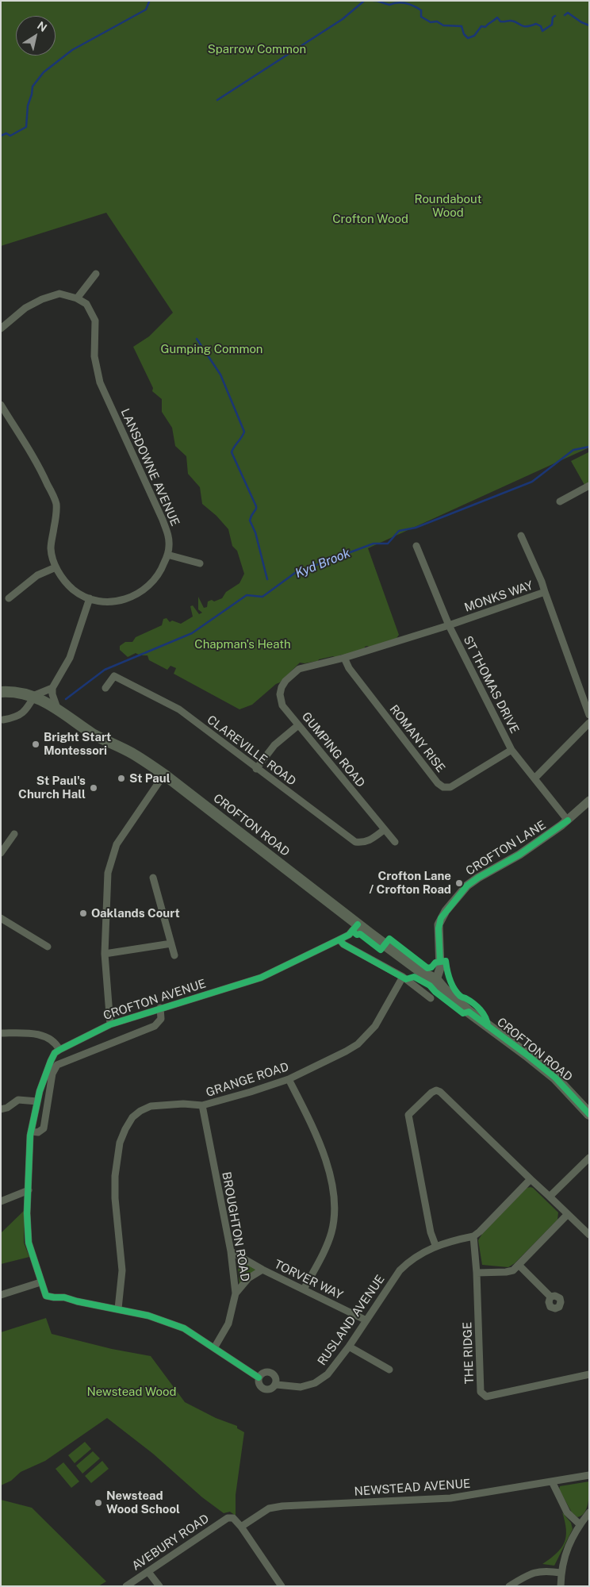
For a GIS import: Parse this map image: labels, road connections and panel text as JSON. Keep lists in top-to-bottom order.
{
  "streets": {
    "main road": ["CROFTON ROAD"],
    "street": [
      "LANSDOWNE AVENUE",
      "MONKS WAY",
      "ST THOMAS DRIVE",
      "ROMANY RISE",
      "GUMPING ROAD",
      "CLAREVILLE ROAD",
      "CROFTON LANE",
      "CROFTON AVENUE",
      "GRANGE ROAD",
      "BROUGHTON ROAD",
      "TORVER WAY",
      "RUSLAND AVENUE",
      "THE RIDGE",
      "NEWSTEAD AVENUE",
      "AVEBURY ROAD"
    ]
  },
  "crossings": [
    ["MONKS WAY", "ST THOMAS DRIVE"],
    ["ST THOMAS DRIVE", "ROMANY RISE"],
    ["ST THOMAS DRIVE", "CROFTON LANE"],
    ["ROMANY RISE", "GUMPING ROAD"],
    ["GUMPING ROAD", "CLAREVILLE ROAD"],
    ["CROFTON ROAD", "CROFTON LANE"],
    ["CROFTON ROAD", "CROFTON AVENUE"],
    ["GRANGE ROAD", "BROUGHTON ROAD"],
    ["GRANGE ROAD", "RUSLAND AVENUE"],
    ["BROUGHTON ROAD", "TORVER WAY"],
    ["BROUGHTON ROAD", "RUSLAND AVENUE"],
    ["TORVER WAY", "RUSLAND AVENUE"],
    ["NEWSTEAD AVENUE", "AVEBURY ROAD"]
  ],
  "water": ["Kyd Brook"],
  "parks": [
    "Sparrow Common",
    "Roundabout Wood",
    "Crofton Wood",
    "Gumping Common",
    "Chapman's Heath",
    "Newstead Wood"
  ],
  "places": [
    "Bright Start Montessori",
    "St Paul",
    "St Paul's Church Hall",
    "Crofton Lane / Crofton Road",
    "Oaklands Court",
    "Newstead Wood School"
  ],
  "north": "top right"
}
